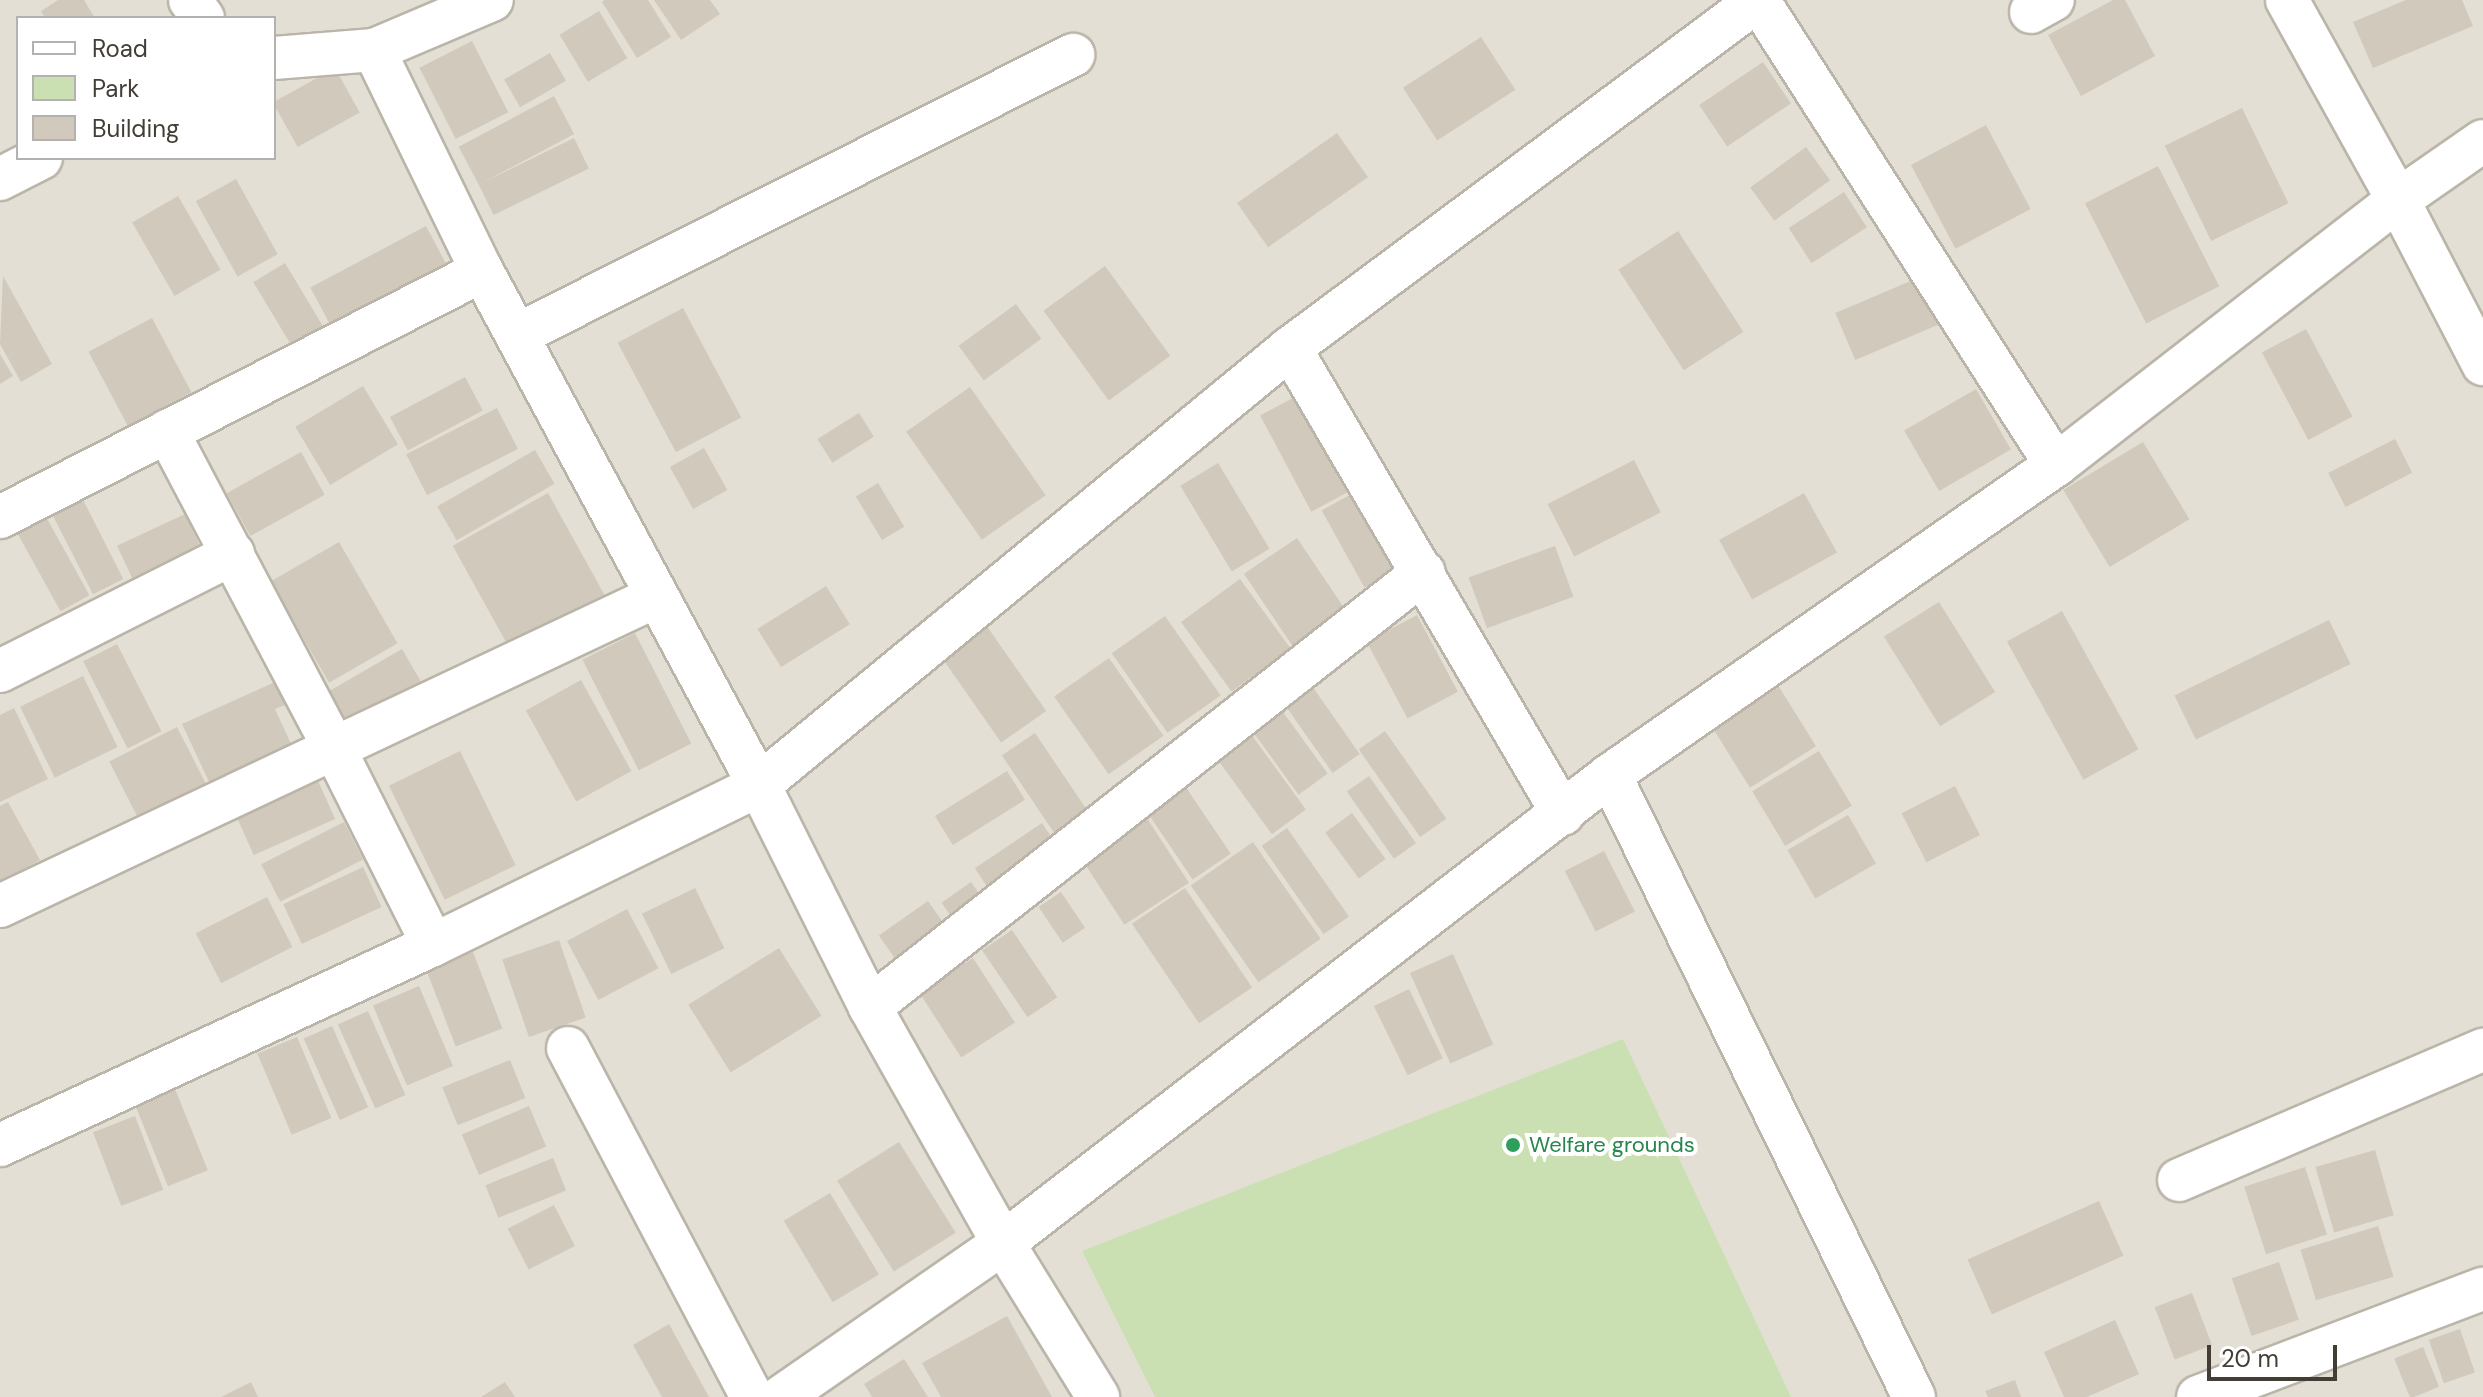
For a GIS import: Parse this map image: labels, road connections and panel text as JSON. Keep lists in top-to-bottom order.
{
  "places": ["Welfare grounds"],
  "legend": ["Road", "Park", "Building"],
  "scale_bar": "20 m"
}
